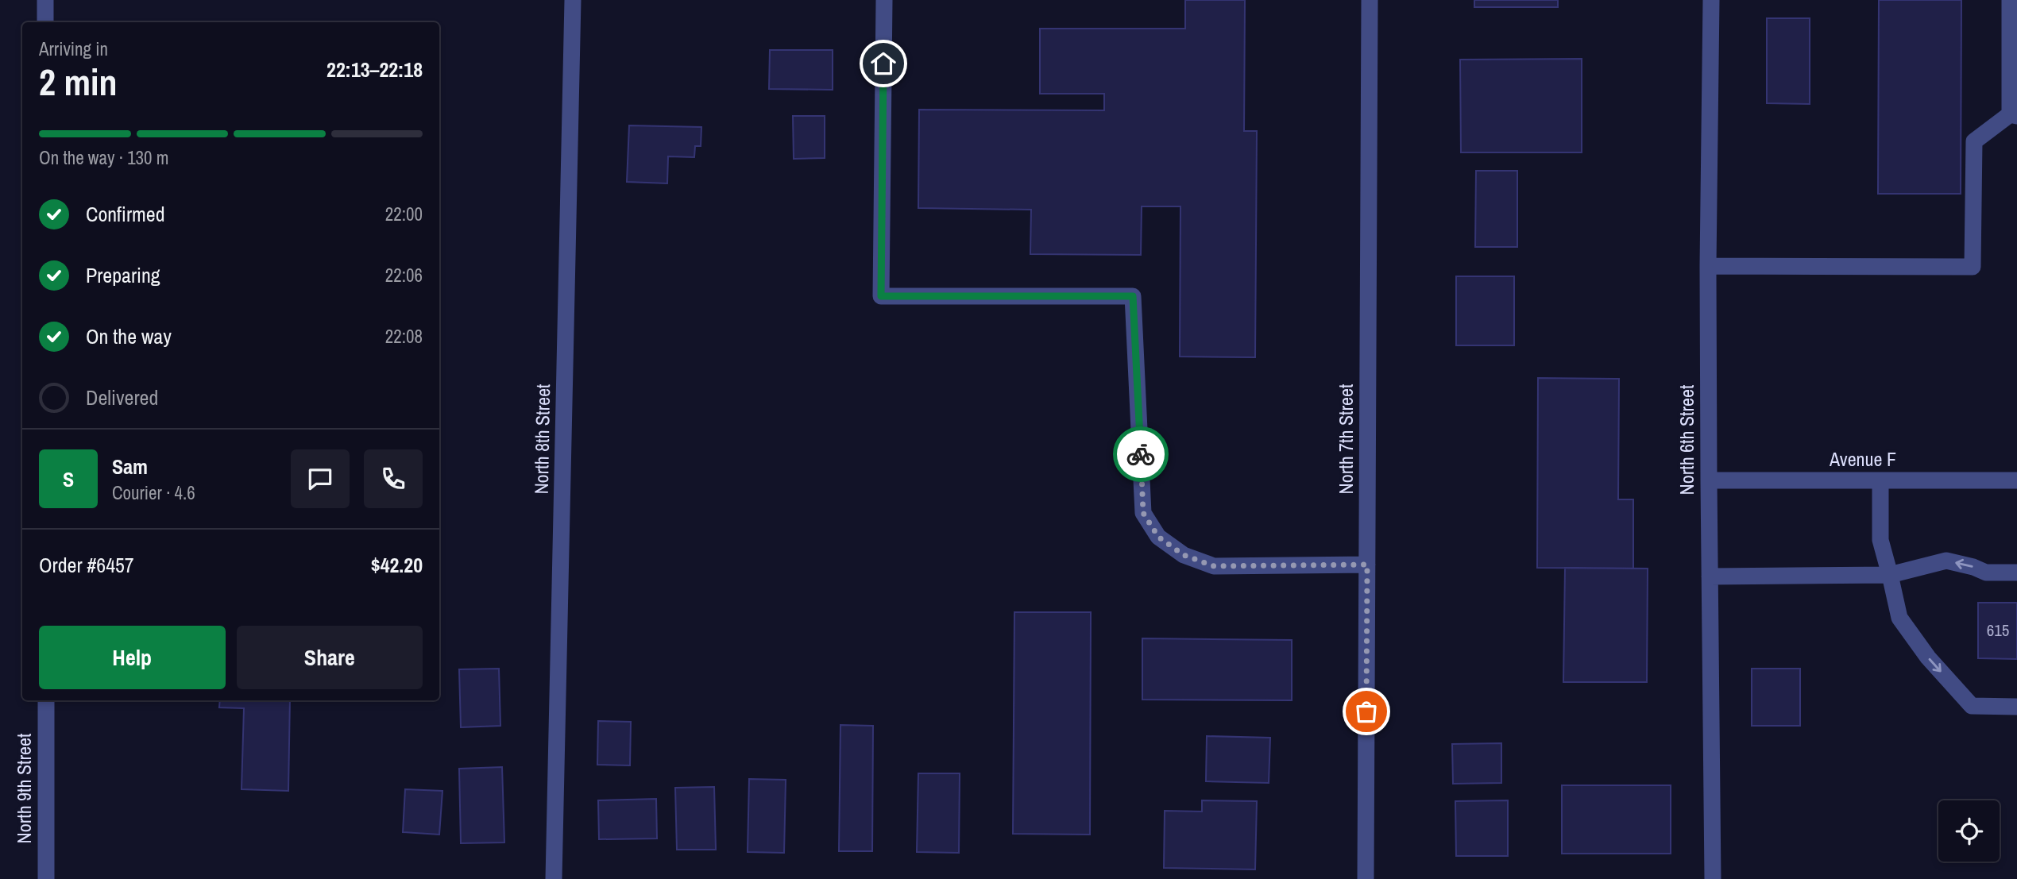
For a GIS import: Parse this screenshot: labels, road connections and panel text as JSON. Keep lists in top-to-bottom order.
{
  "streets": {
    "street": [
      "North 8th Street",
      "North 7th Street",
      "North 6th Street",
      "Avenue F",
      "North 9th Street"
    ]
  },
  "crossings": [
    ["North 6th Street", "Avenue F"]
  ],
  "house_numbers": ["615"],
  "page": {
    "heading": ["2 min", "Arriving in", "22:13–22:18"],
    "panel": [
      "Sam",
      "Courier · 4.6",
      "Order #6457",
      "$42.20"
    ],
    "bar": "On the way · 130 m",
    "list": [
      ["Confirmed", "22:00"],
      ["Preparing", "22:06"],
      ["On the way", "22:08"],
      "Delivered"
    ],
    "round": "S",
    "buttons": ["Help", "Share"]
  }
}
